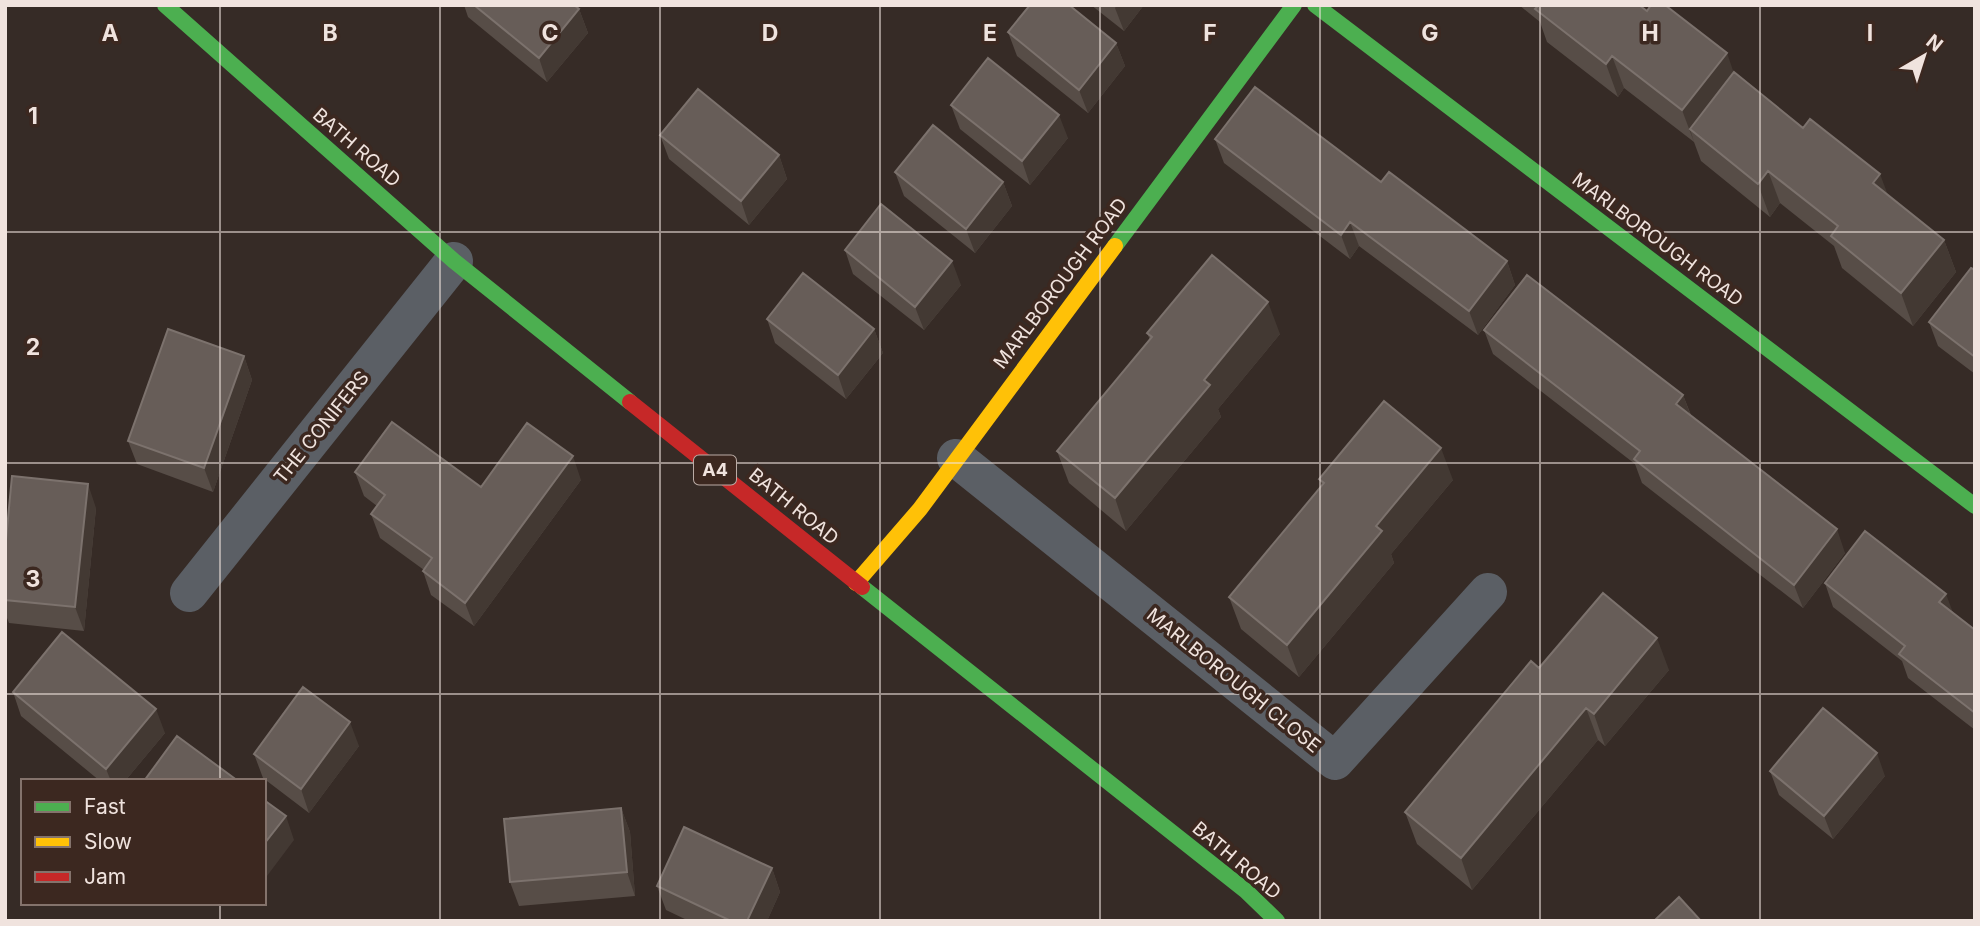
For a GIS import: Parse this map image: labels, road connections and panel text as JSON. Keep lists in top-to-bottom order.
{
  "streets": {
    "street": [
      "BATH ROAD",
      "MARLBOROUGH ROAD",
      "THE CONIFERS",
      "A4",
      "MARLBOROUGH CLOSE"
    ]
  },
  "crossings": [
    ["BATH ROAD", "MARLBOROUGH ROAD"],
    ["BATH ROAD", "THE CONIFERS"],
    ["MARLBOROUGH ROAD", "MARLBOROUGH CLOSE"]
  ],
  "legend": ["Fast", "Slow", "Jam"],
  "north": "top right",
  "grid": {
    "columns": [
      "A",
      "B",
      "C",
      "D",
      "E",
      "F",
      "G",
      "H",
      "I"
    ],
    "rows": ["1", "2", "3"]
  }
}
